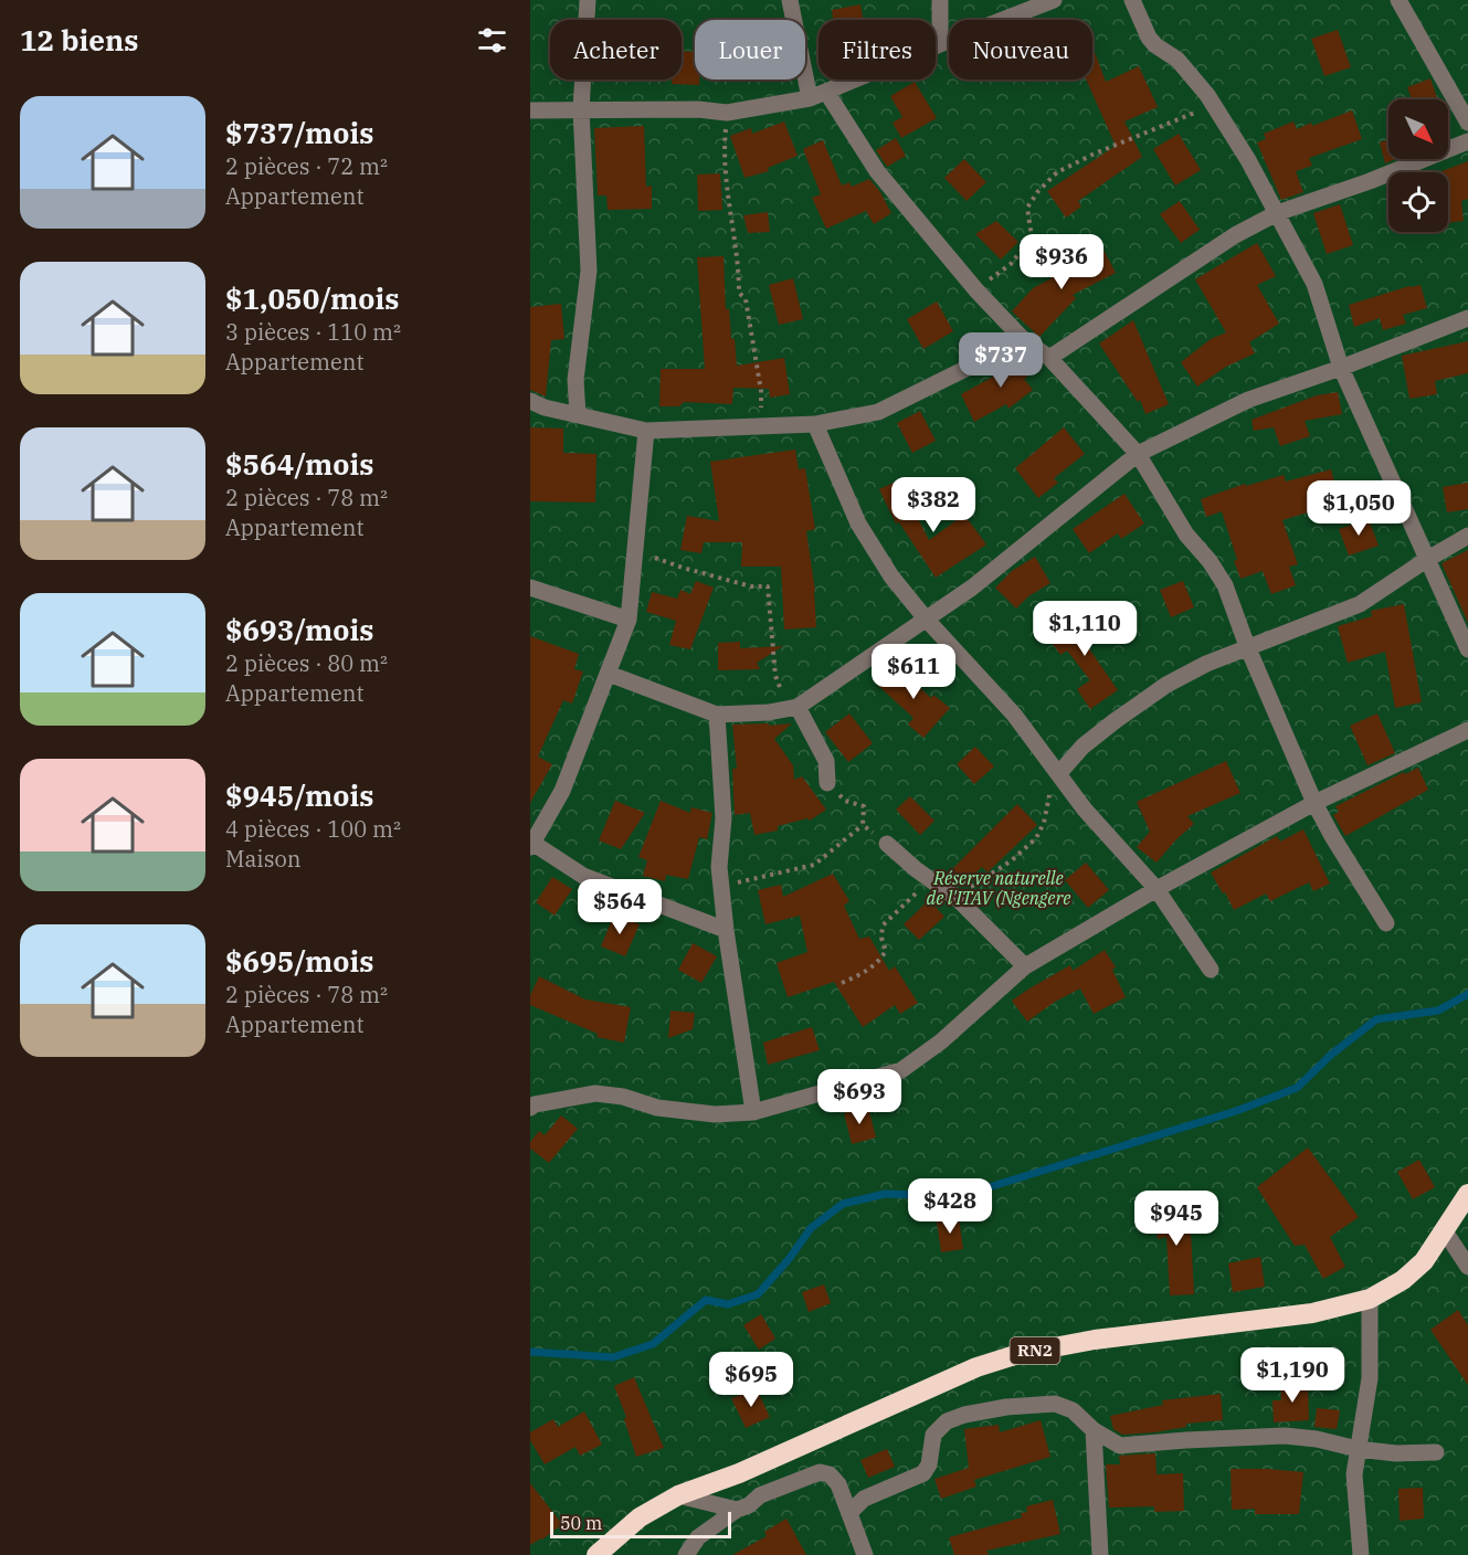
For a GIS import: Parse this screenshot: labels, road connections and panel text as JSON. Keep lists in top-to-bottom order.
{
  "streets": {
    "highway": ["RN2"]
  },
  "parks": ["Réserve naturelle de l'ITAV (Ngengere"],
  "scale_bar": "50 m",
  "north": "bottom right",
  "page": {
    "heading": "12 biens",
    "chip": [
      "Acheter",
      "Louer",
      "Filtres",
      "Nouveau"
    ],
    "list": [
      {
        "name": "$737/mois",
        "note": "2 pièces · 72 m² · Appartement"
      },
      {
        "name": "$1,050/mois",
        "note": "3 pièces · 110 m² · Appartement"
      },
      {
        "name": "$564/mois",
        "note": "2 pièces · 78 m² · Appartement"
      },
      {
        "name": "$693/mois",
        "note": "2 pièces · 80 m² · Appartement"
      },
      {
        "name": "$945/mois",
        "note": "4 pièces · 100 m² · Maison"
      },
      {
        "name": "$695/mois",
        "note": "2 pièces · 78 m² · Appartement"
      }
    ],
    "price": [
      "$936",
      "$737",
      "$382",
      "$1,050",
      "$1,110",
      "$611",
      "$564",
      "$693",
      "$428",
      "$945",
      "$1,190",
      "$695"
    ],
    "scale": "50 m"
  }
}
